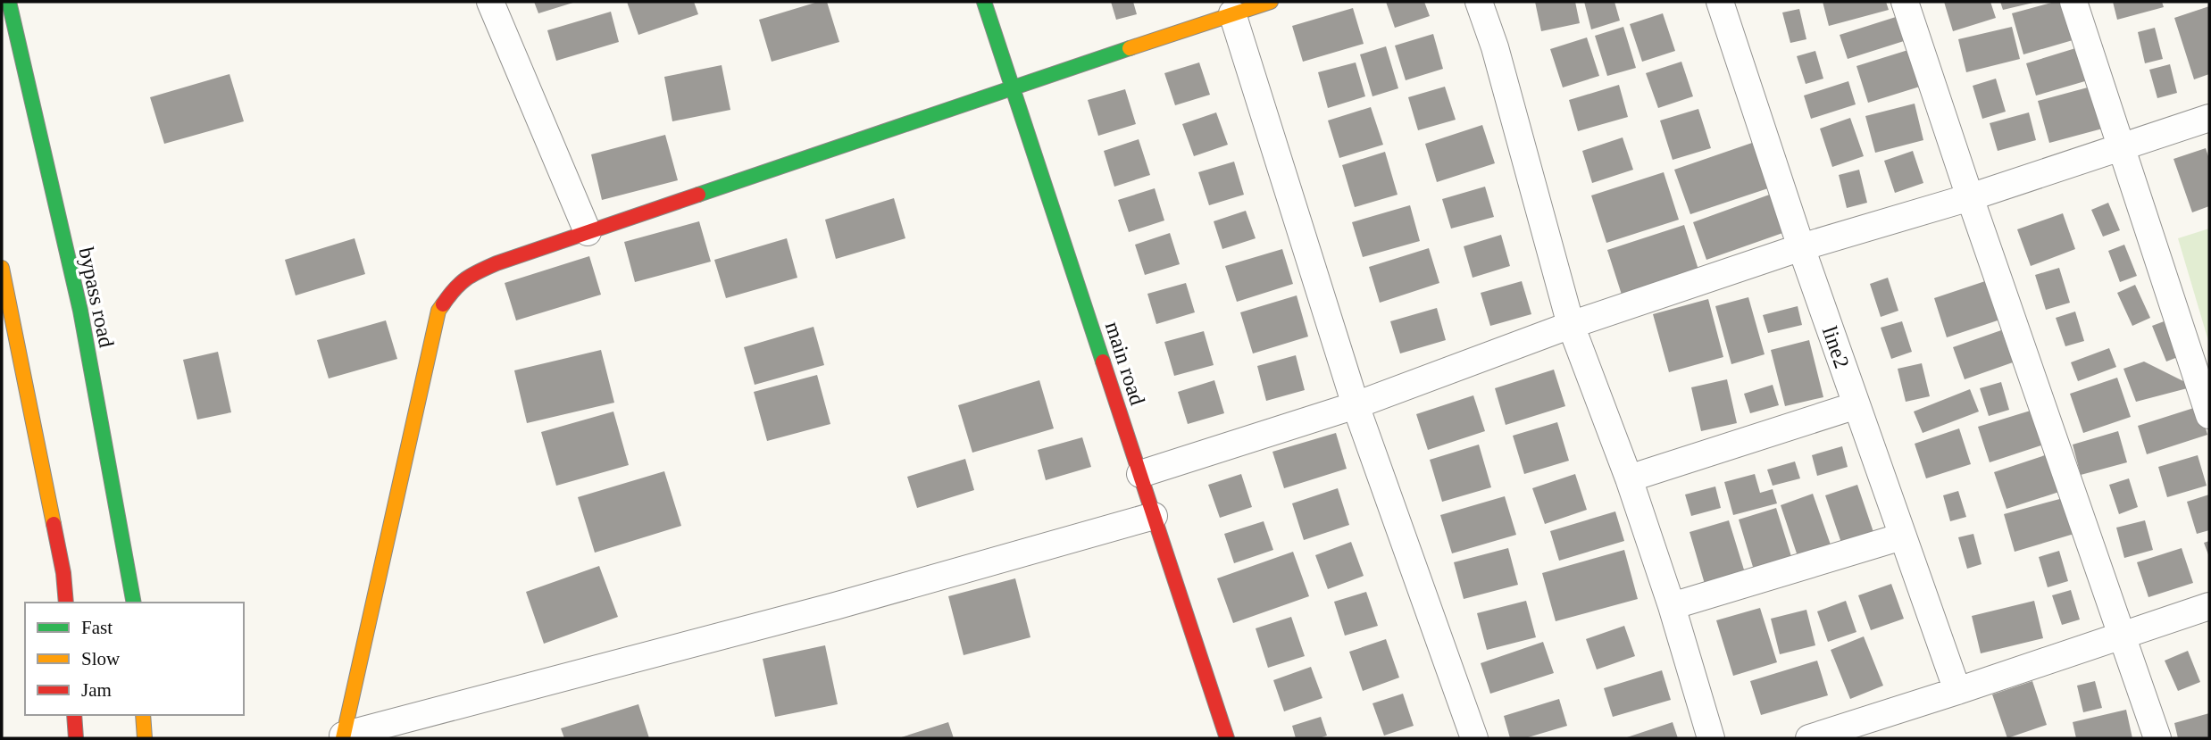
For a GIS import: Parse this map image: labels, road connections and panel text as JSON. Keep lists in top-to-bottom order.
{
  "streets": {
    "street": ["bypass road", "line2", "main road"]
  },
  "legend": ["Fast", "Slow", "Jam"]
}
